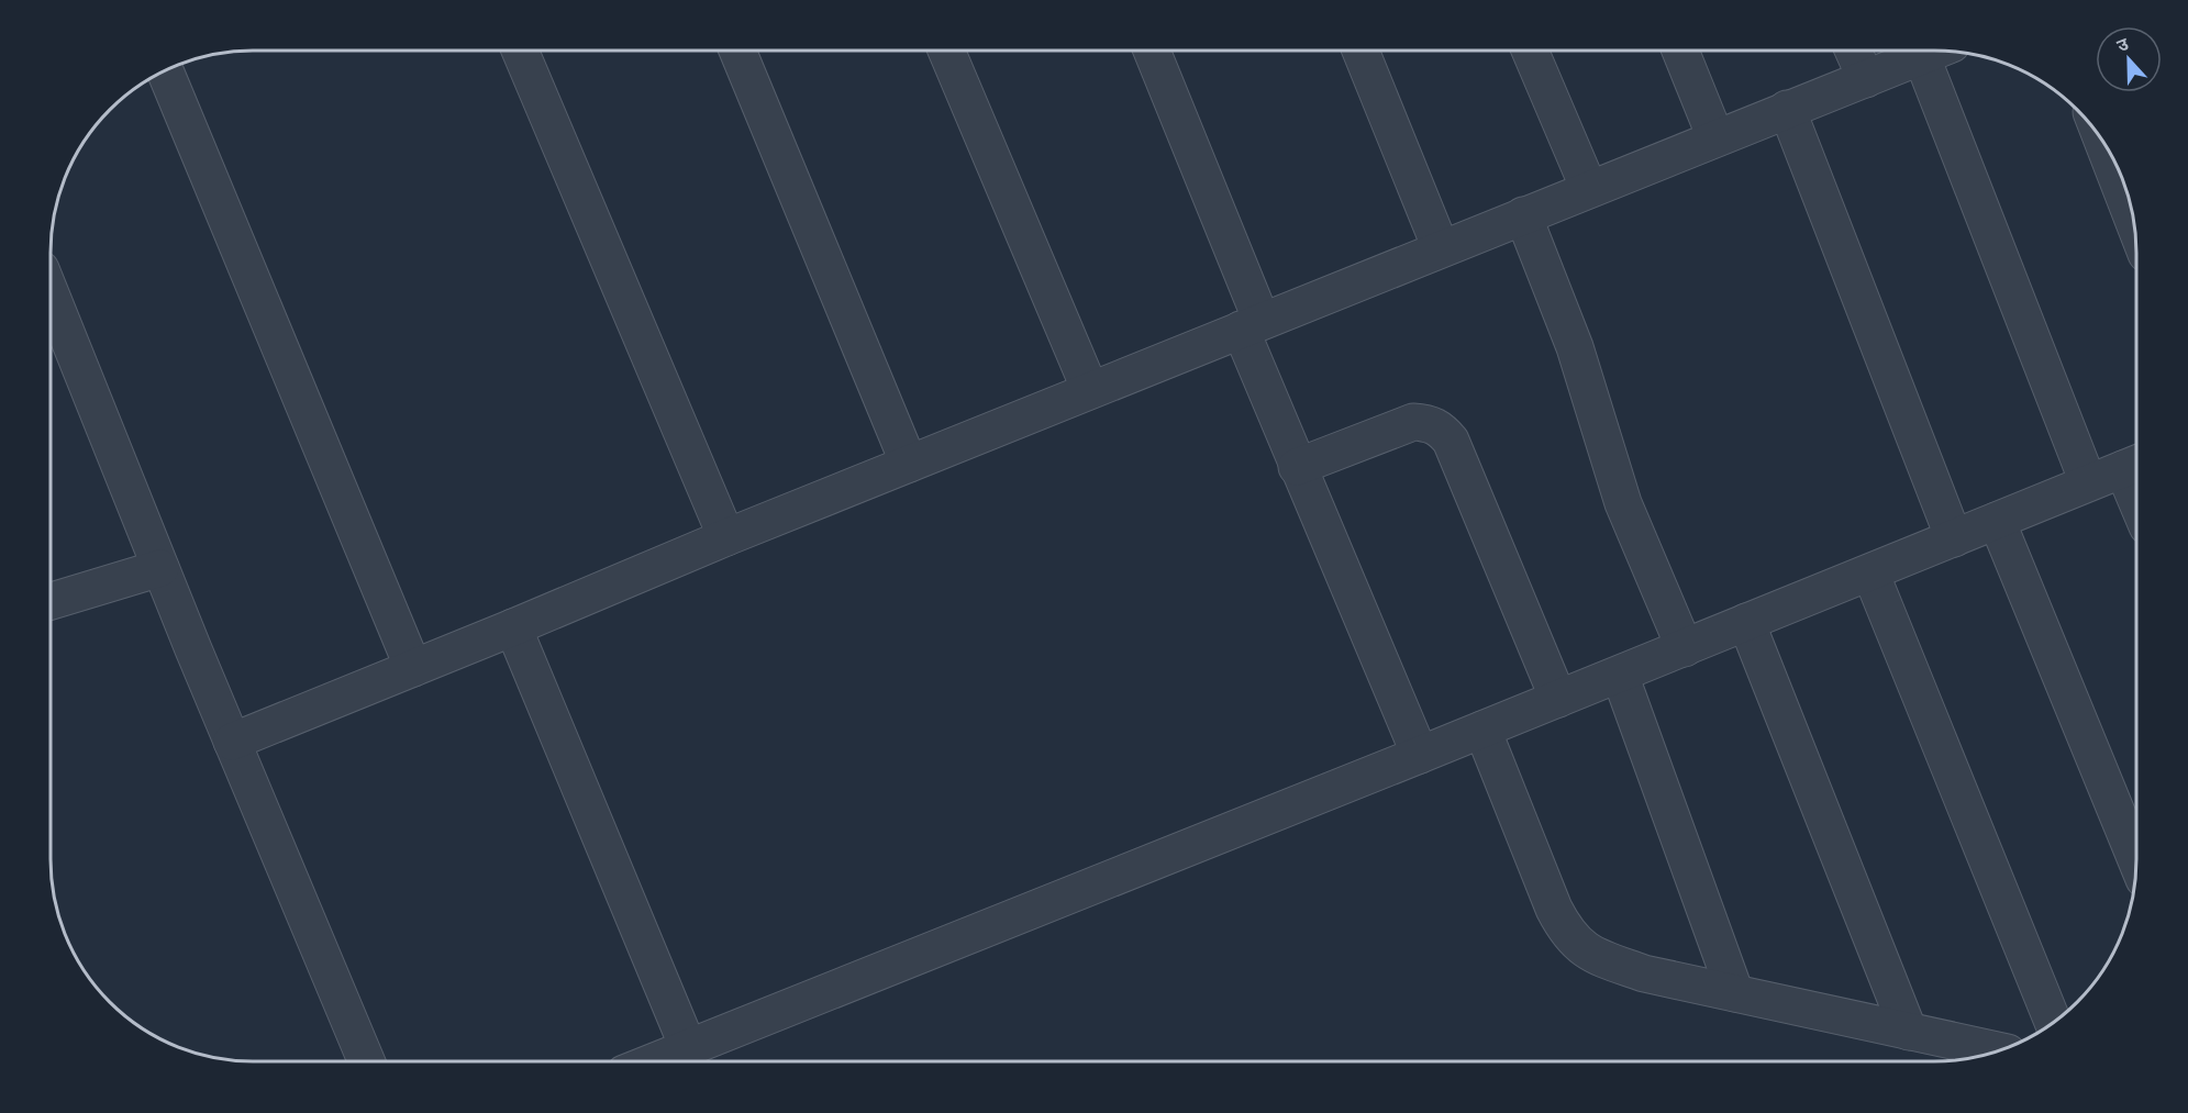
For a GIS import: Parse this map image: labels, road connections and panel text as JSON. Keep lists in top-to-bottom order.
{
  "north": "top"
}
